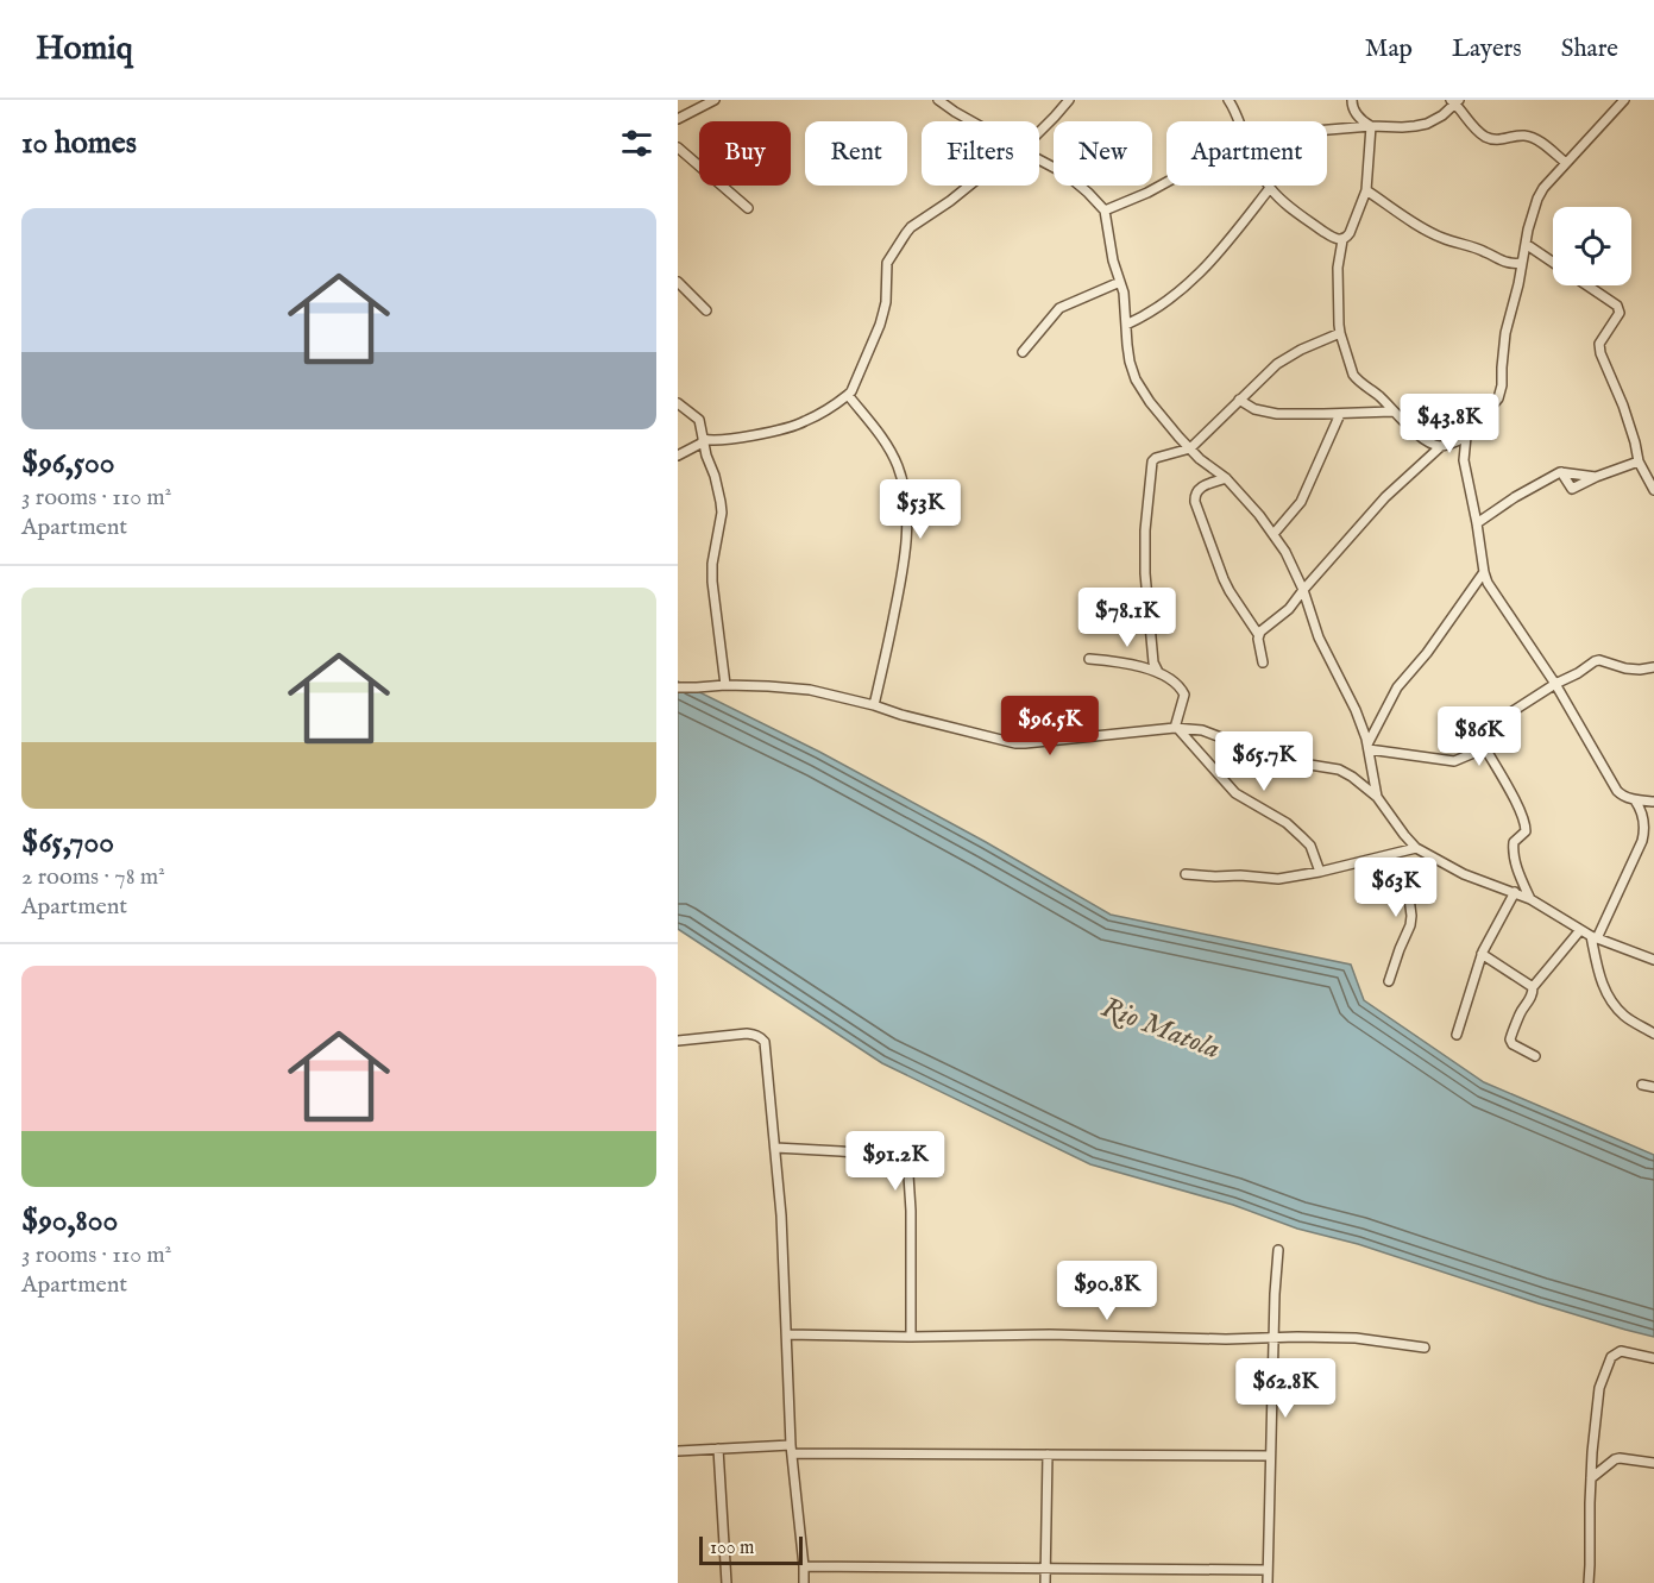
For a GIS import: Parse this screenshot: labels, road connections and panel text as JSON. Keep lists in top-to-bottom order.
{
  "water": ["Rio Matola"],
  "scale_bar": "100 m",
  "page": {
    "header": "Homiq",
    "nav": ["Map", "Layers", "Share"],
    "heading": "10 homes",
    "chip": [
      "Buy",
      "Rent",
      "Filters",
      "New",
      "Apartment"
    ],
    "list": [
      {
        "name": "$96,500",
        "note": "3 rooms · 110 m² · Apartment"
      },
      {
        "name": "$65,700",
        "note": "2 rooms · 78 m² · Apartment"
      },
      {
        "name": "$90,800",
        "note": "3 rooms · 110 m² · Apartment"
      }
    ],
    "price": [
      "$43.8K",
      "$53K",
      "$78.1K",
      "$96.5K",
      "$86K",
      "$65.7K",
      "$63K",
      "$91.2K",
      "$90.8K",
      "$62.8K"
    ],
    "scale": "100 m"
  }
}
